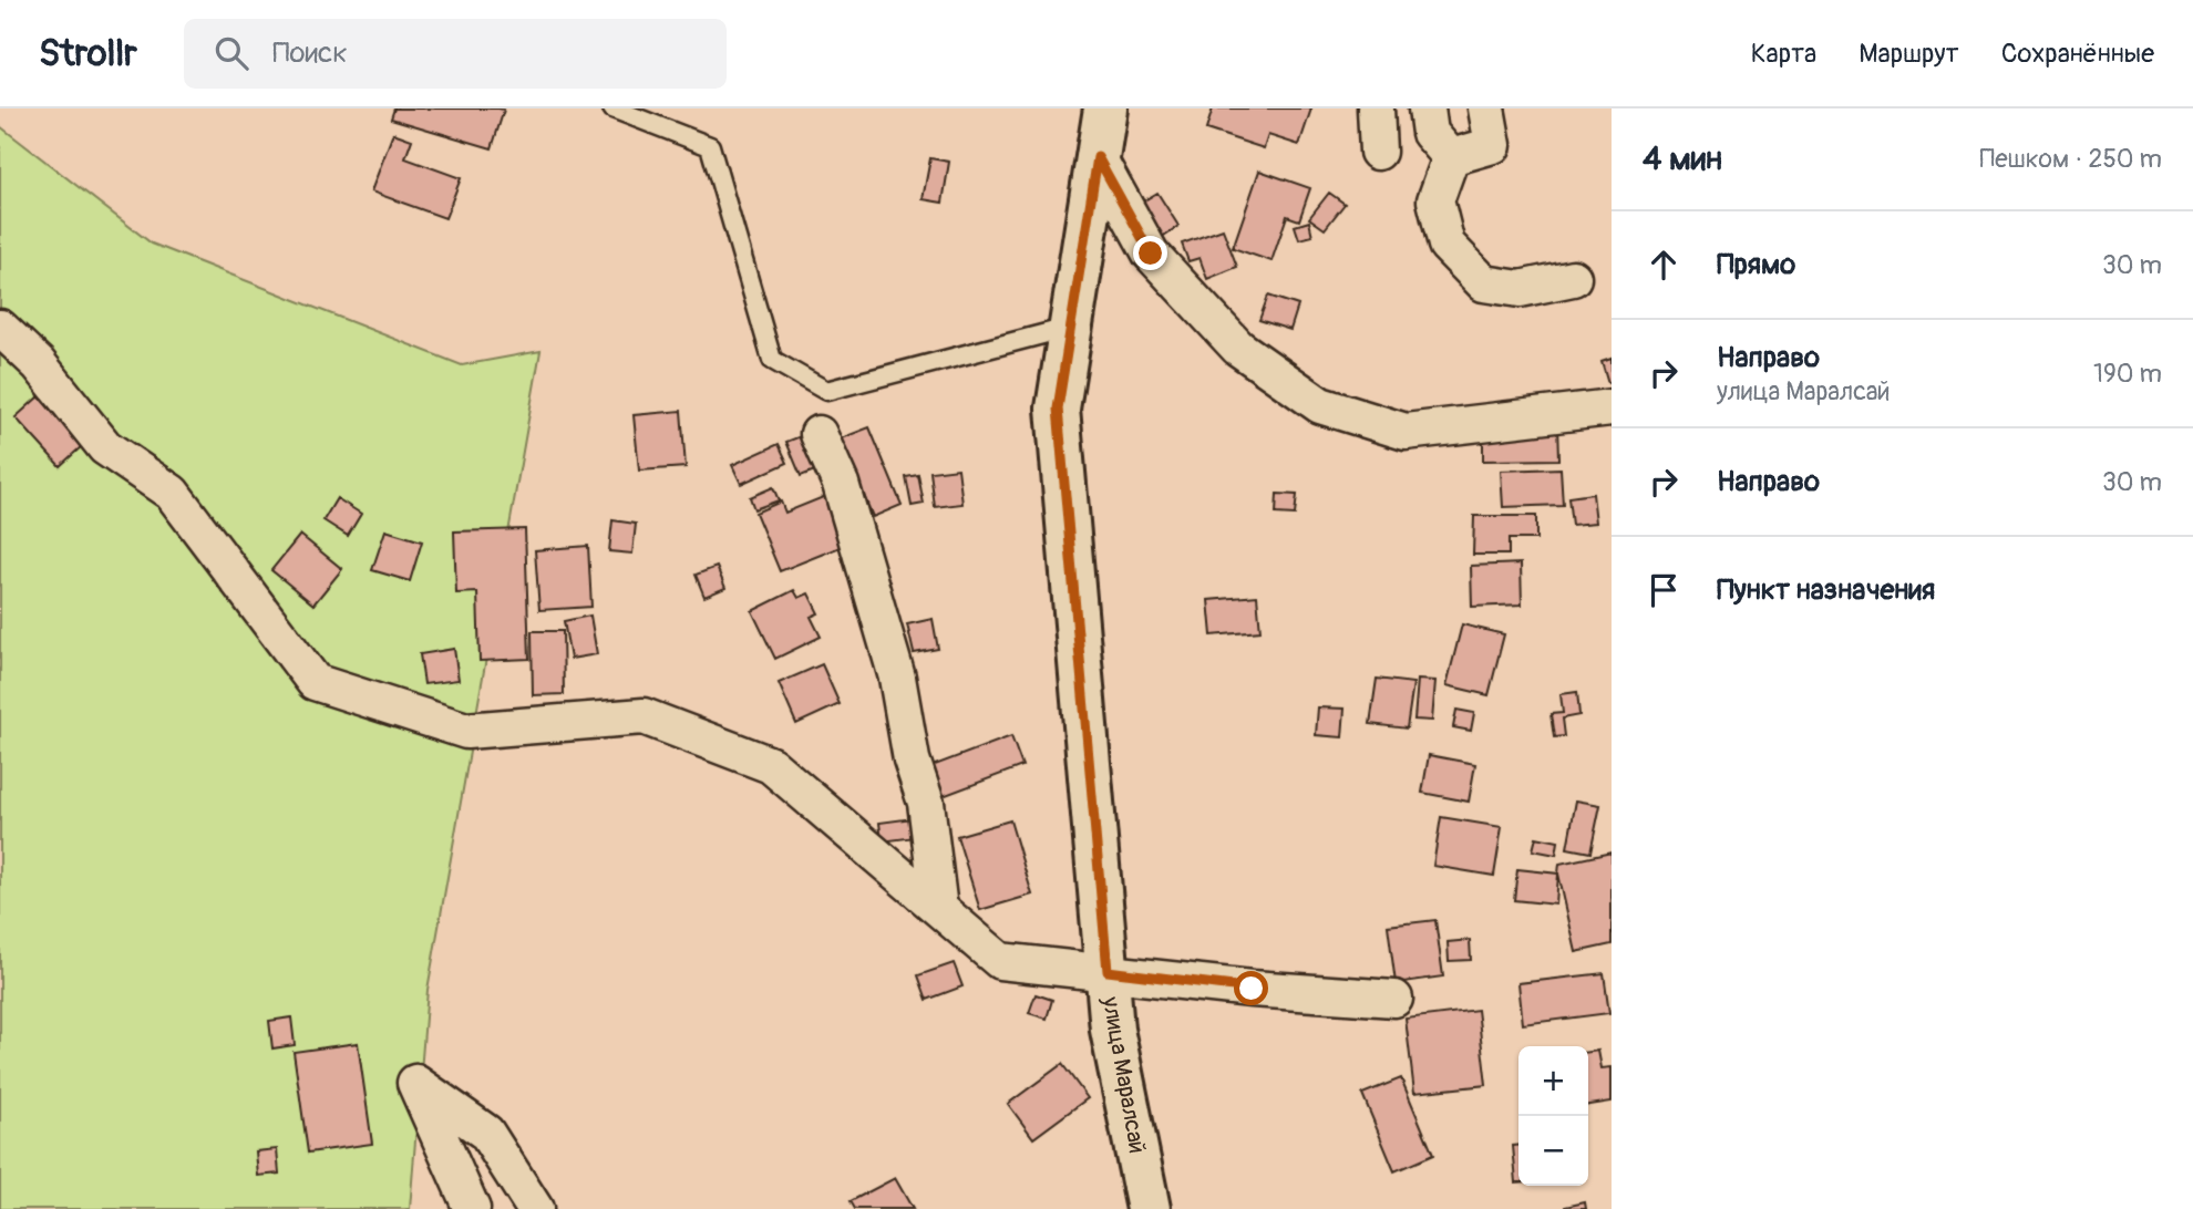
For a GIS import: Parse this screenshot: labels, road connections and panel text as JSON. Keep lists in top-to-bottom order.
{
  "streets": {
    "street": ["улица Маралсай"]
  },
  "page": {
    "header": "Strollr",
    "search": "Поиск",
    "nav": ["Карта", "Маршрут", "Сохранённые"],
    "heading": ["4 мин", "Пешком · 250 m"],
    "list": [
      ["Прямо", "30 m"],
      ["Направо", "улица Маралсай", "190 m"],
      ["Направо", "30 m"],
      "Пункт назначения"
    ],
    "map_buttons": ["+", "−"]
  }
}
